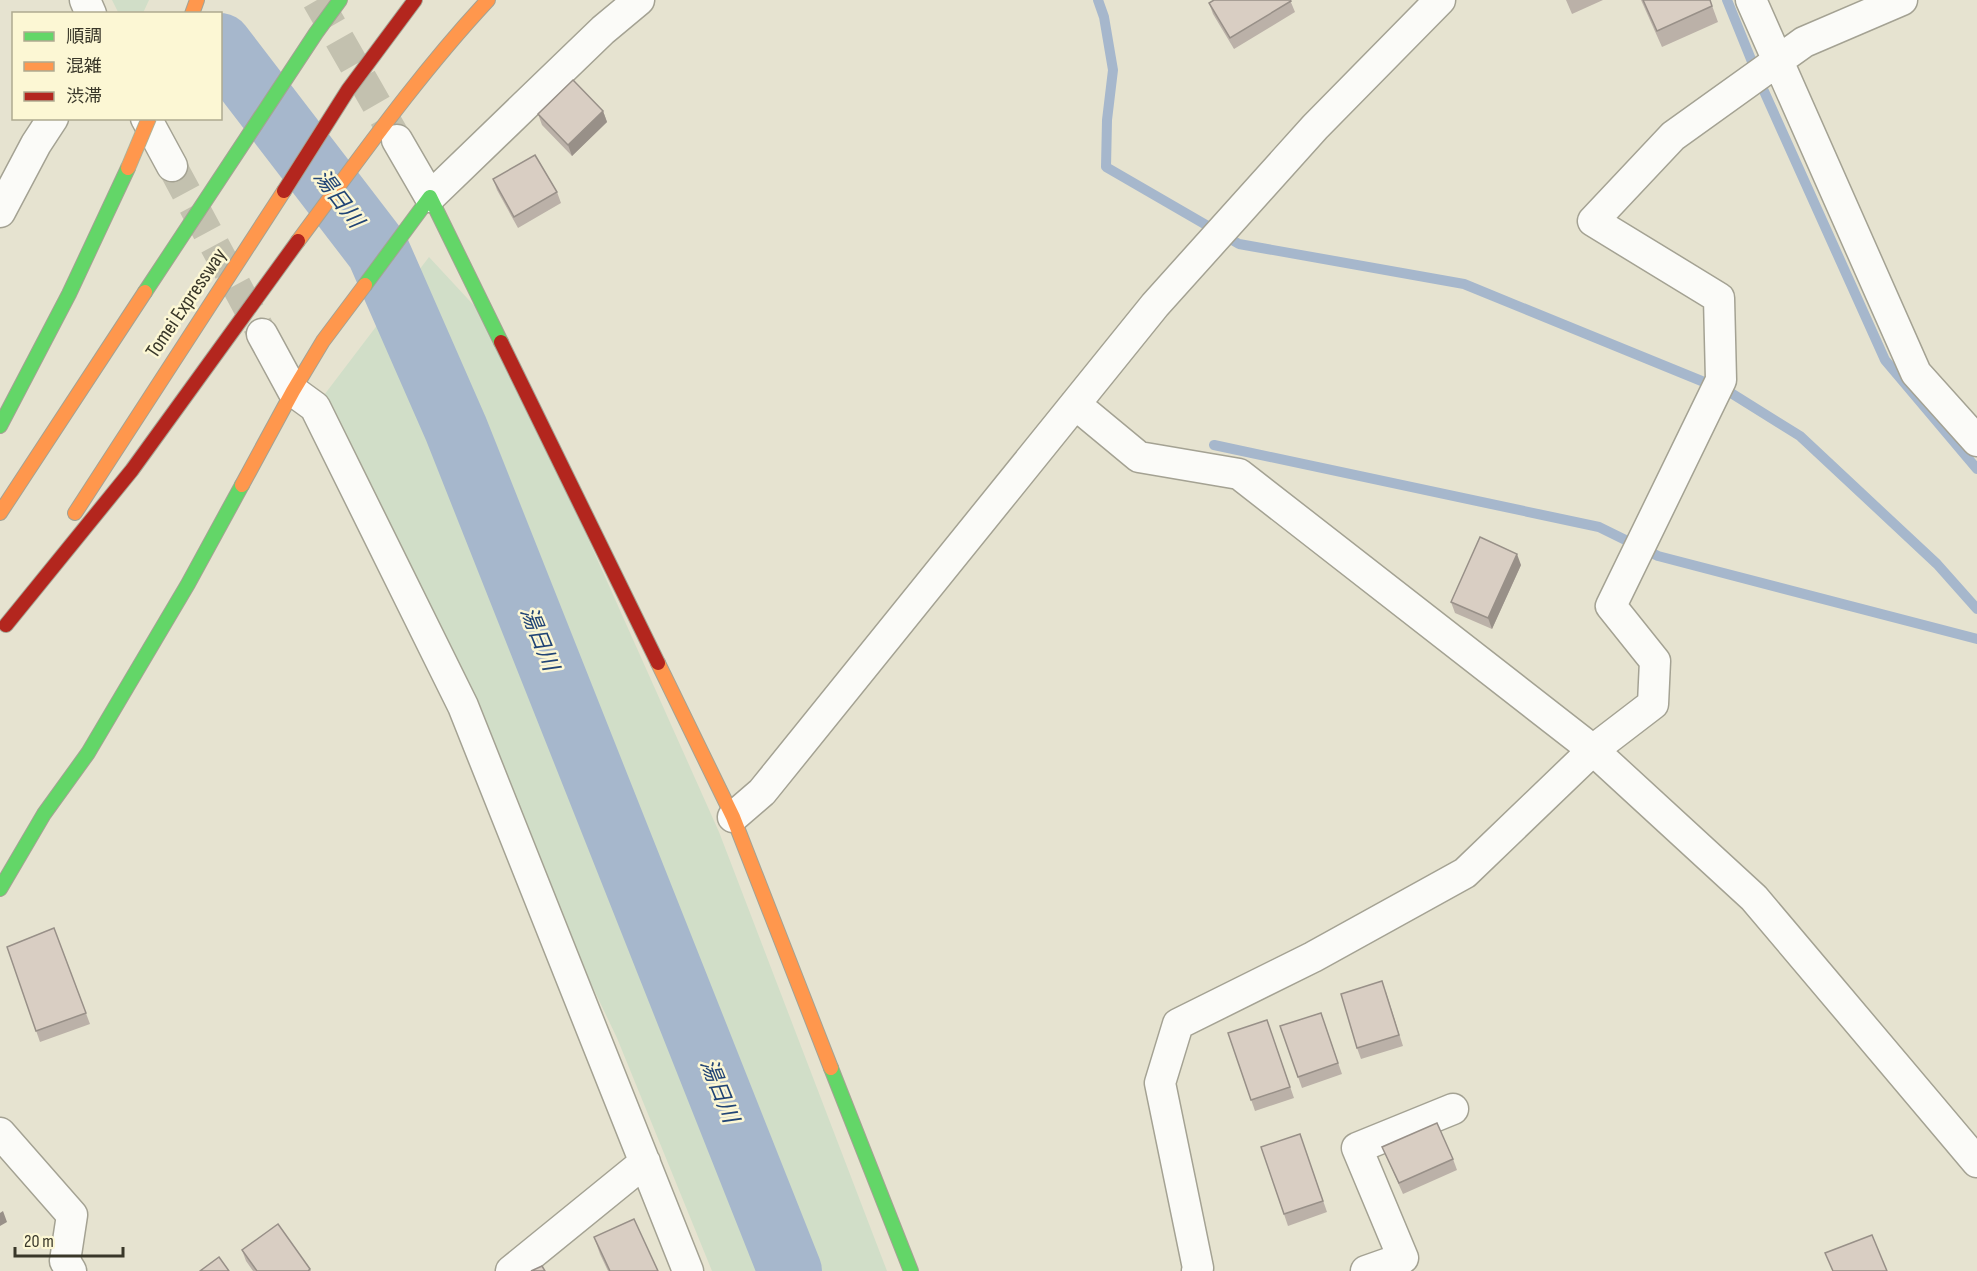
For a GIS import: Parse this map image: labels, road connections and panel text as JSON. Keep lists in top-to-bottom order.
{
  "streets": {
    "main road": ["Tomei Expressway"]
  },
  "water": ["湯日川"],
  "legend": ["順調", "混雑", "渋滞"],
  "scale_bar": "20 m"
}
